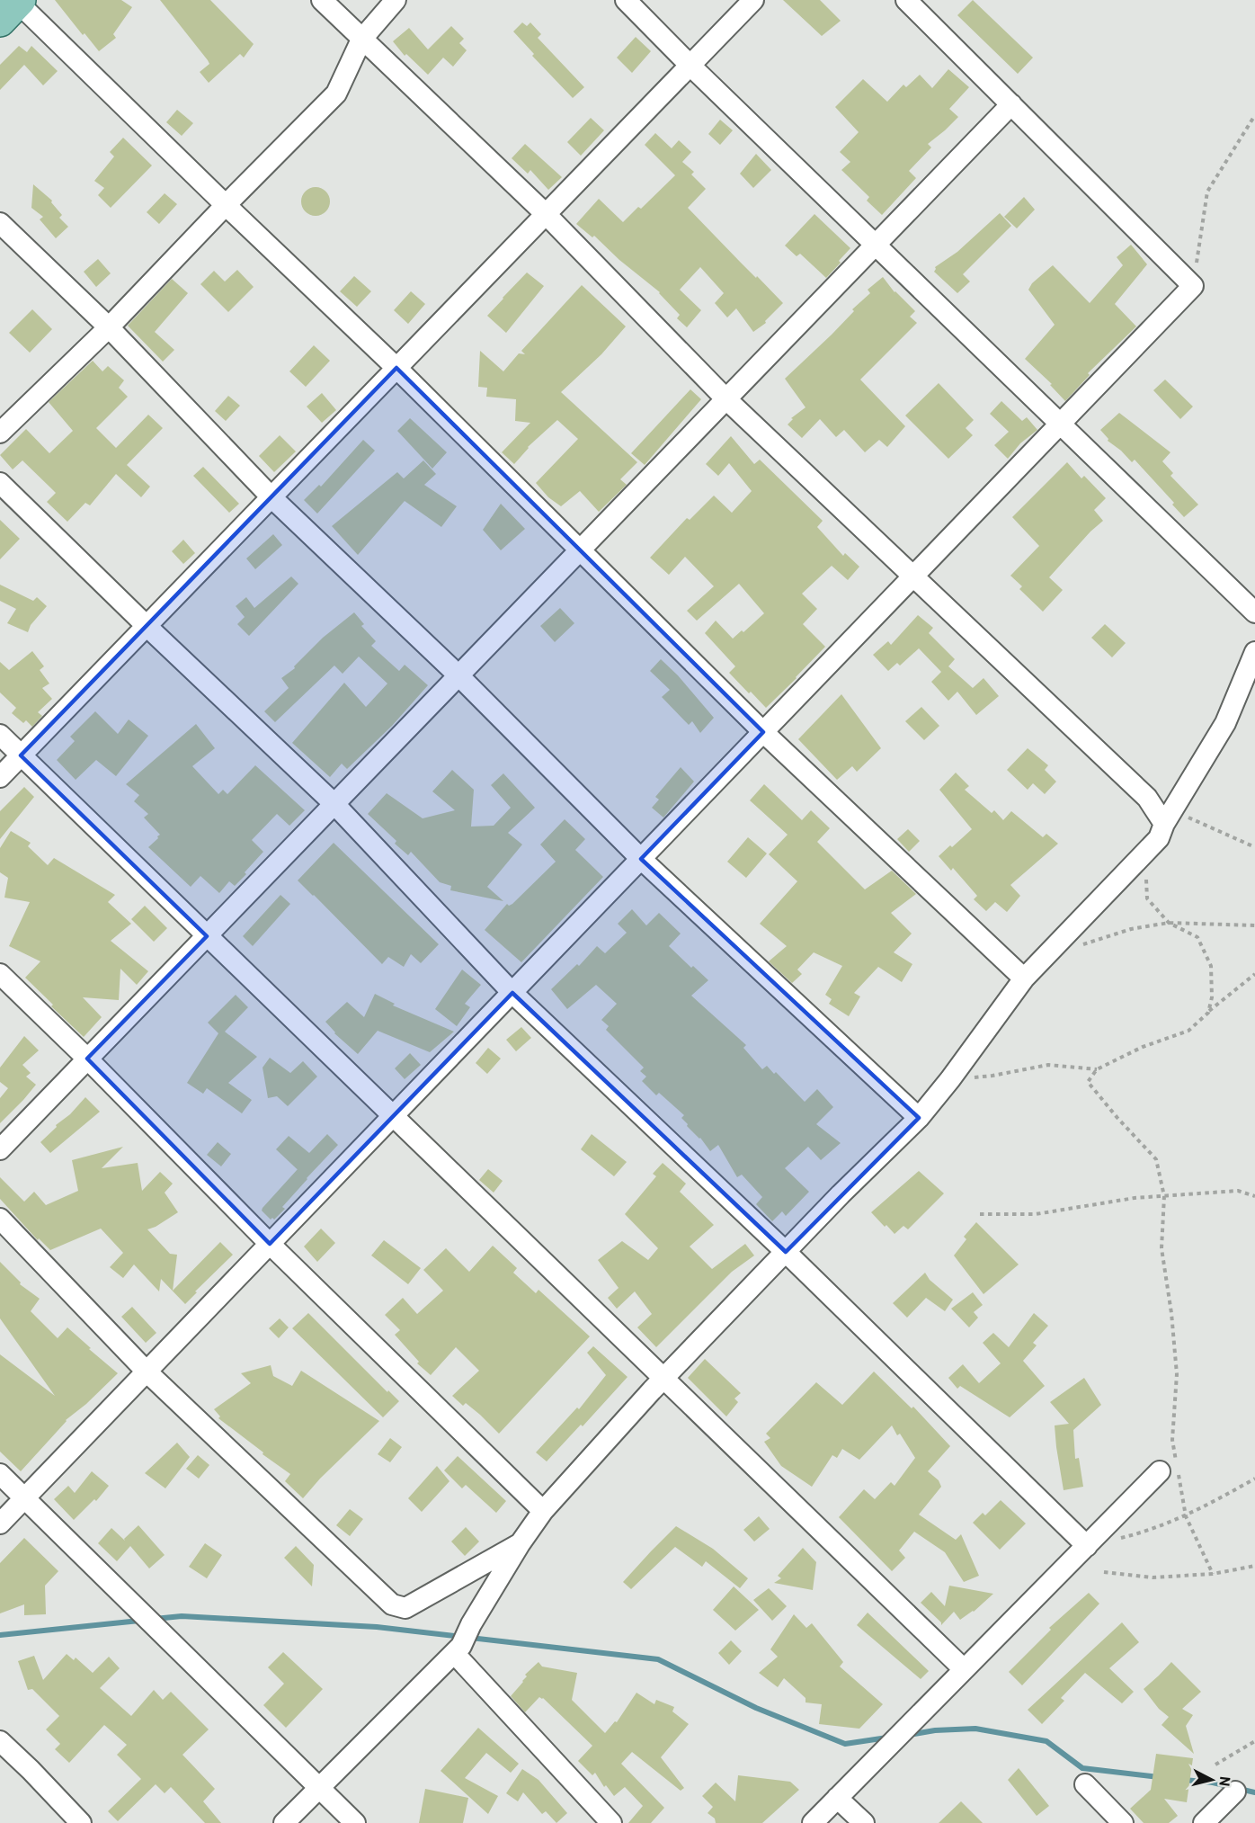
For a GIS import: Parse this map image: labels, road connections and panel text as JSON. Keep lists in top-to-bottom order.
{
  "north": "right"
}
